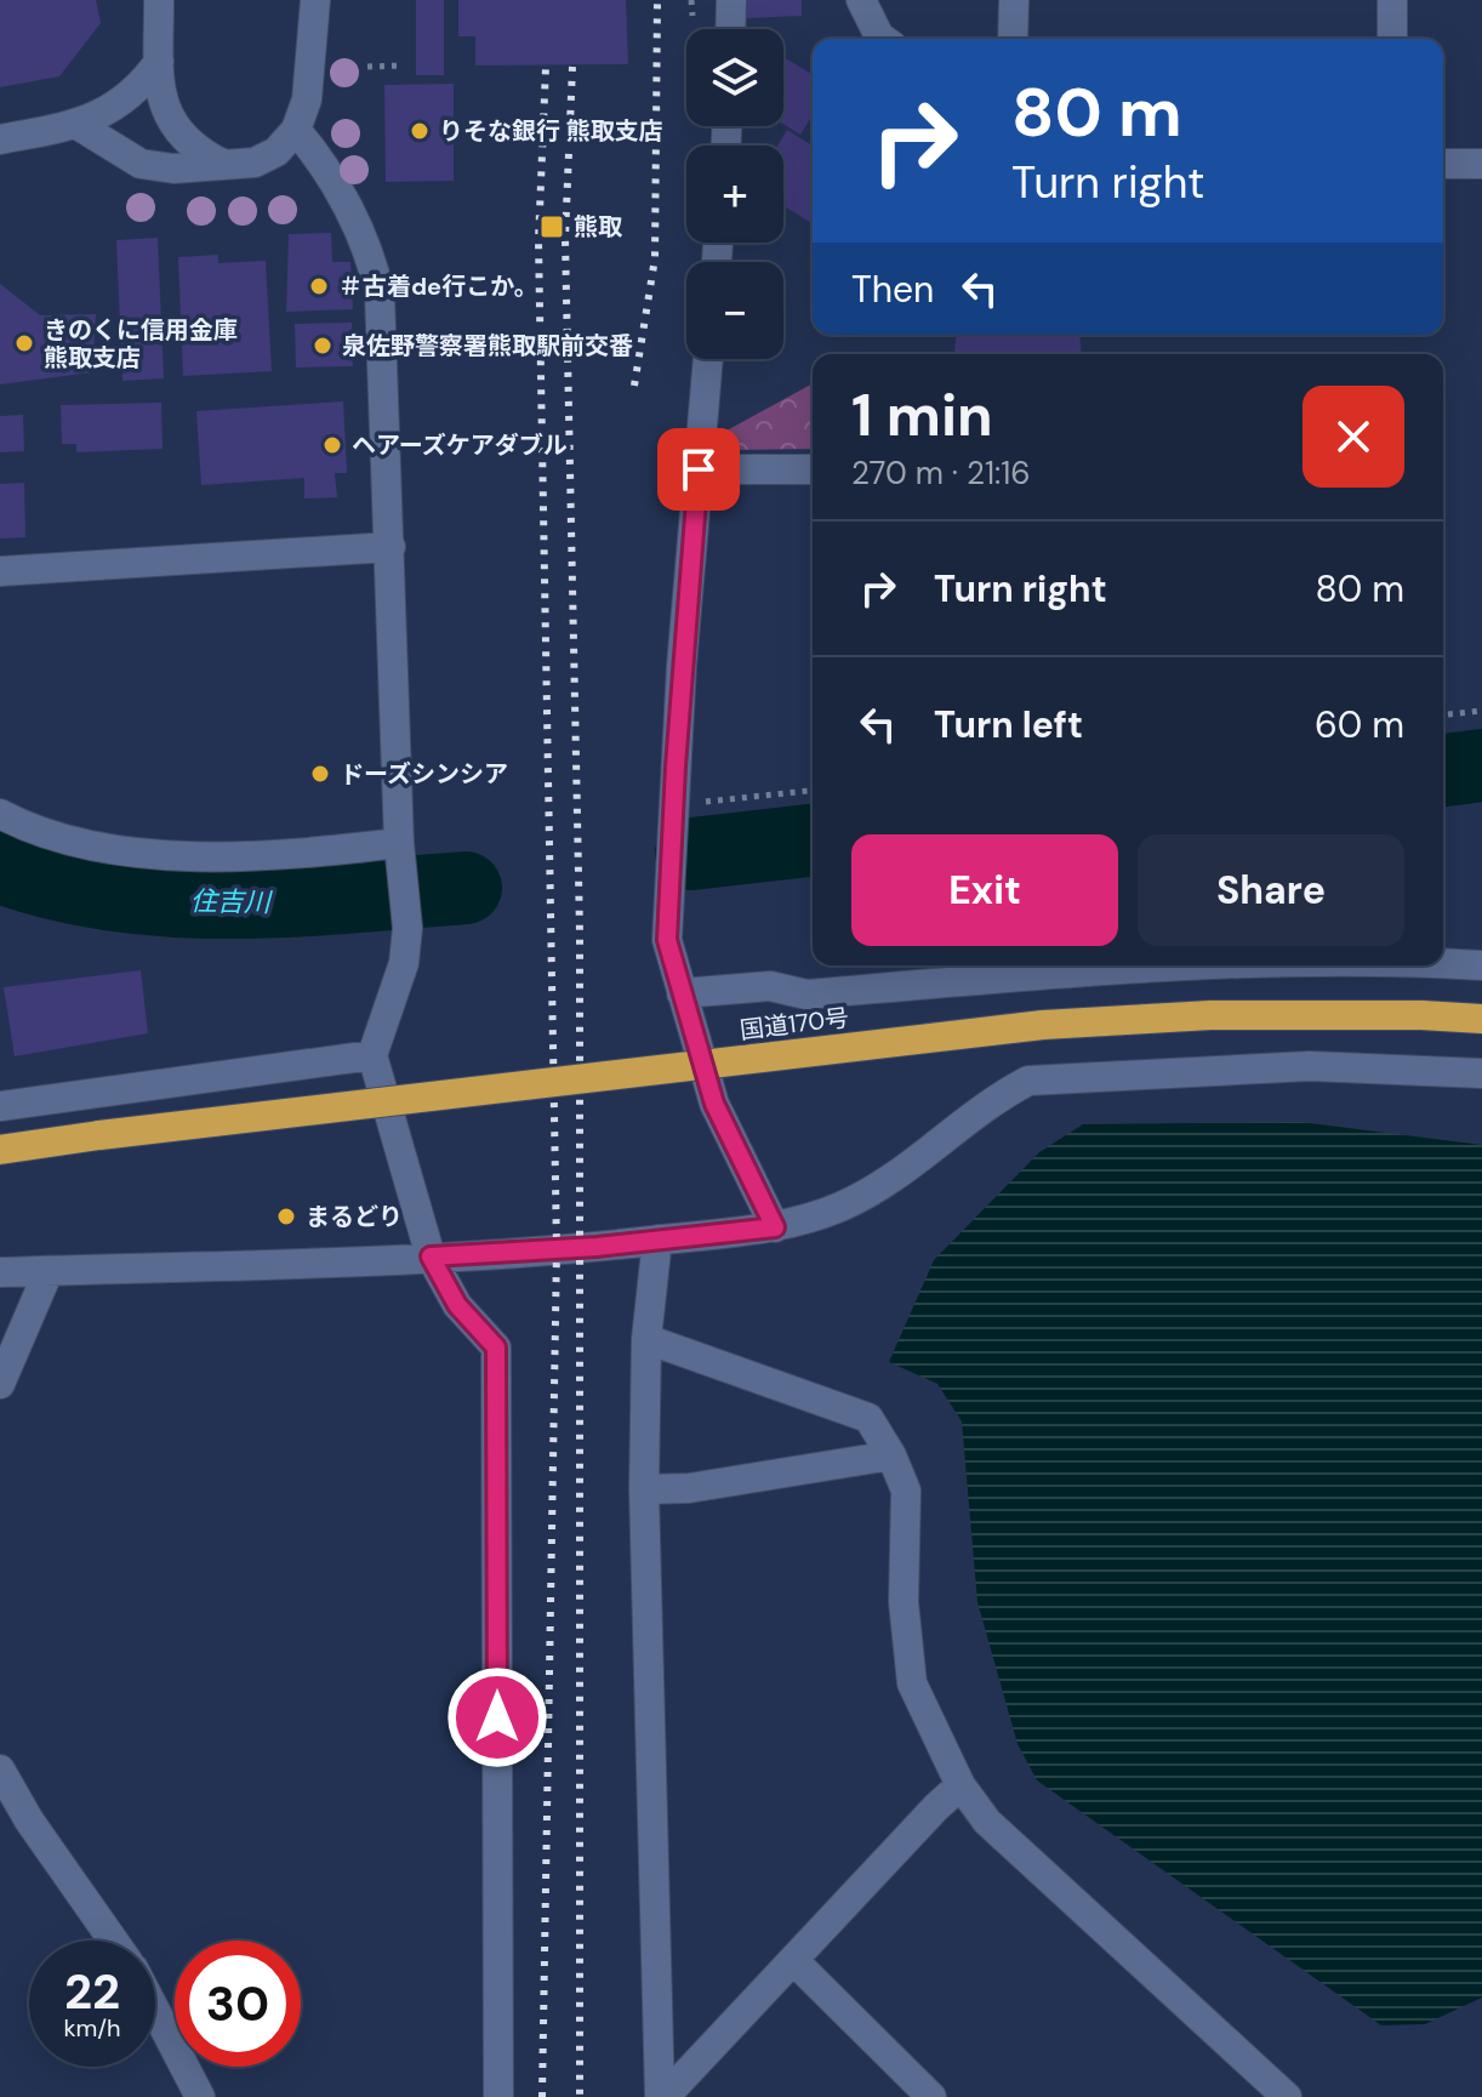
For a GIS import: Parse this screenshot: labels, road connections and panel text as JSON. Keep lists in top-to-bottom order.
{
  "streets": {
    "highway": ["国道170号"]
  },
  "water": ["住吉川"],
  "places": {
    "other": [
      "りそな銀行 熊取支店",
      "＃古着de行こか。",
      "きのくに信用金庫 熊取支店",
      "泉佐野警察署熊取駅前交番",
      "ヘアーズケアダブル",
      "ドーズシンシア",
      "まるどり"
    ],
    "transit": ["熊取"]
  },
  "page": {
    "map_buttons": ["+", "−"],
    "turn": ["80 m", "Turn right"],
    "then": "Then",
    "heading": ["1 min", "270 m · 21:16"],
    "list": [
      {
        "name": "Turn right",
        "value": "80 m"
      },
      {
        "name": "Turn left",
        "value": "60 m"
      }
    ],
    "buttons": ["Exit", "Share"],
    "speed": "22 km/h",
    "limit": "30"
  }
}
